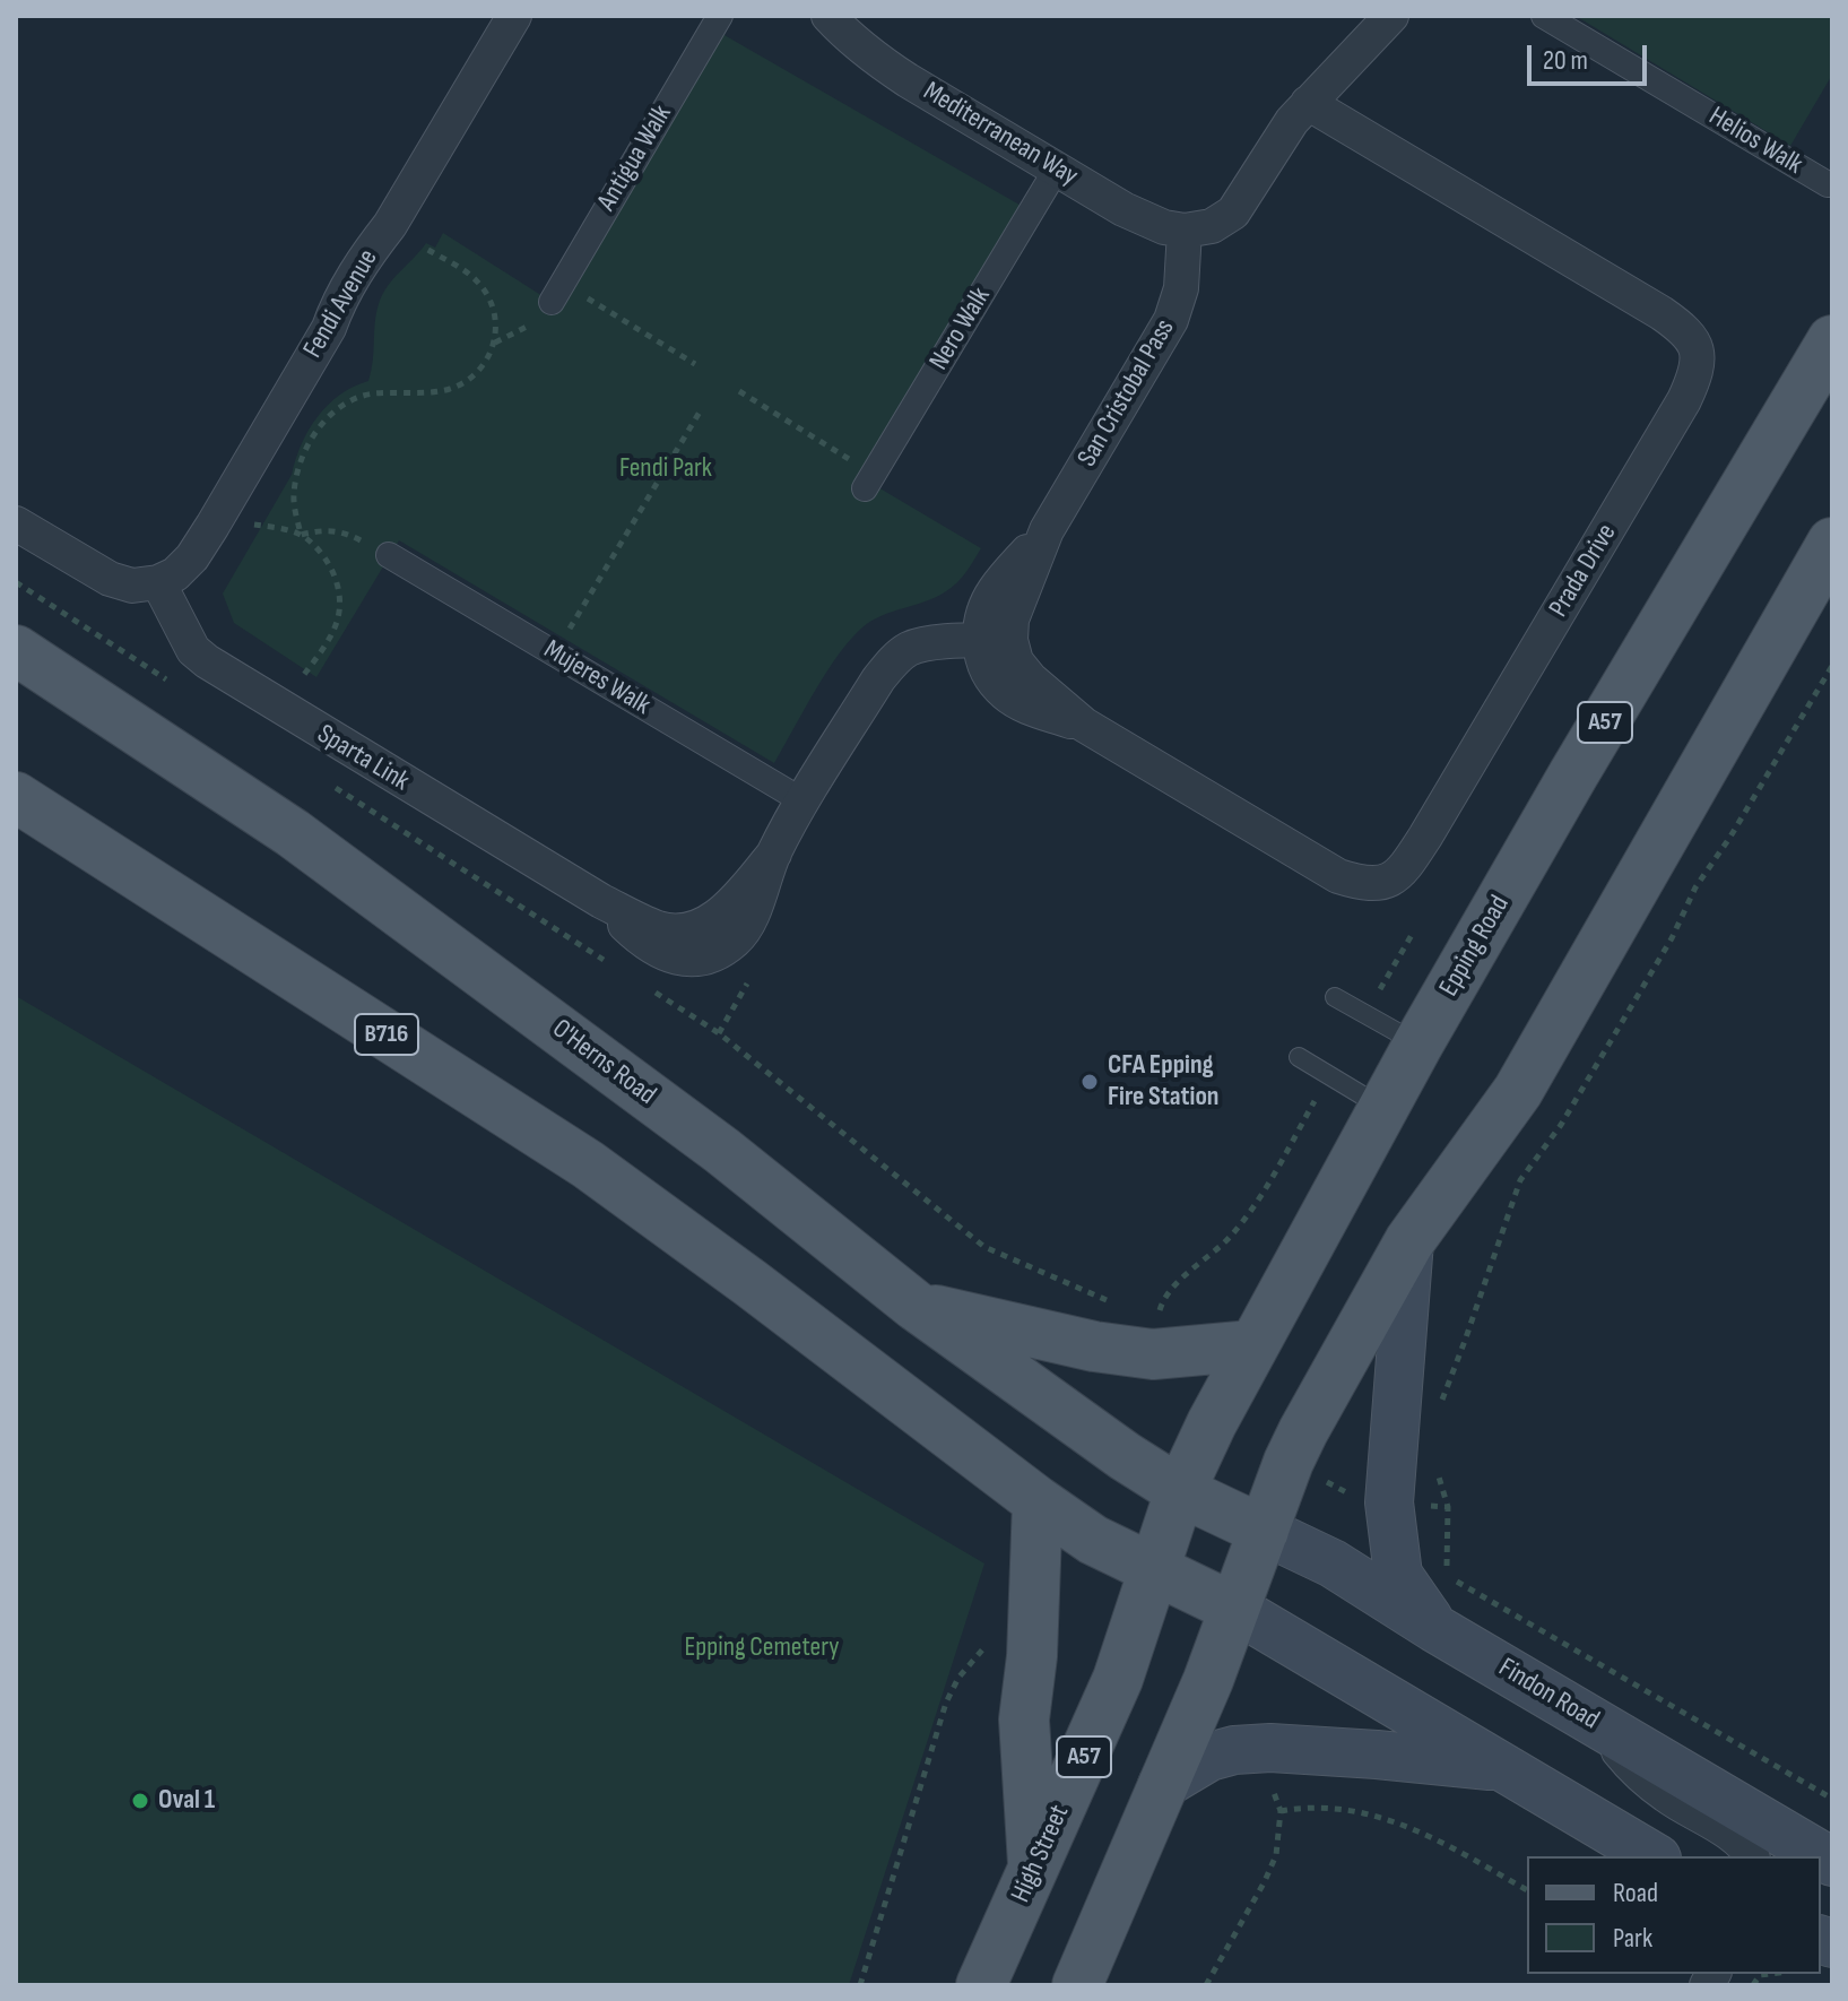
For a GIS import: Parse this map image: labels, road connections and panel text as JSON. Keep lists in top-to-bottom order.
{
  "streets": {
    "main road": [
      "A57",
      "Epping Road",
      "B716",
      "O'Herns Road",
      "Findon Road",
      "High Street"
    ],
    "street": [
      "Mediterranean Way",
      "Helios Walk",
      "Antigua Walk",
      "Fendi Avenue",
      "Nero Walk",
      "San Cristobal Pass",
      "Prada Drive",
      "Mujeres Walk",
      "Sparta Link"
    ]
  },
  "crossings": [
    ["Mediterranean Way", "Nero Walk"],
    ["Mediterranean Way", "San Cristobal Pass"],
    ["Fendi Avenue", "Sparta Link"],
    ["San Cristobal Pass", "Prada Drive"],
    ["San Cristobal Pass", "Sparta Link"],
    ["Prada Drive", "Sparta Link"],
    ["Mujeres Walk", "Sparta Link"],
    ["Epping Road", "B716"],
    ["Epping Road", "O'Herns Road"],
    ["Epping Road", "High Street"],
    ["B716", "High Street"],
    ["O'Herns Road", "Findon Road"]
  ],
  "parks": ["Fendi Park", "Epping Cemetery"],
  "places": ["CFA Epping Fire Station", "Oval 1"],
  "legend": ["Road", "Park"],
  "scale_bar": "20 m"
}
